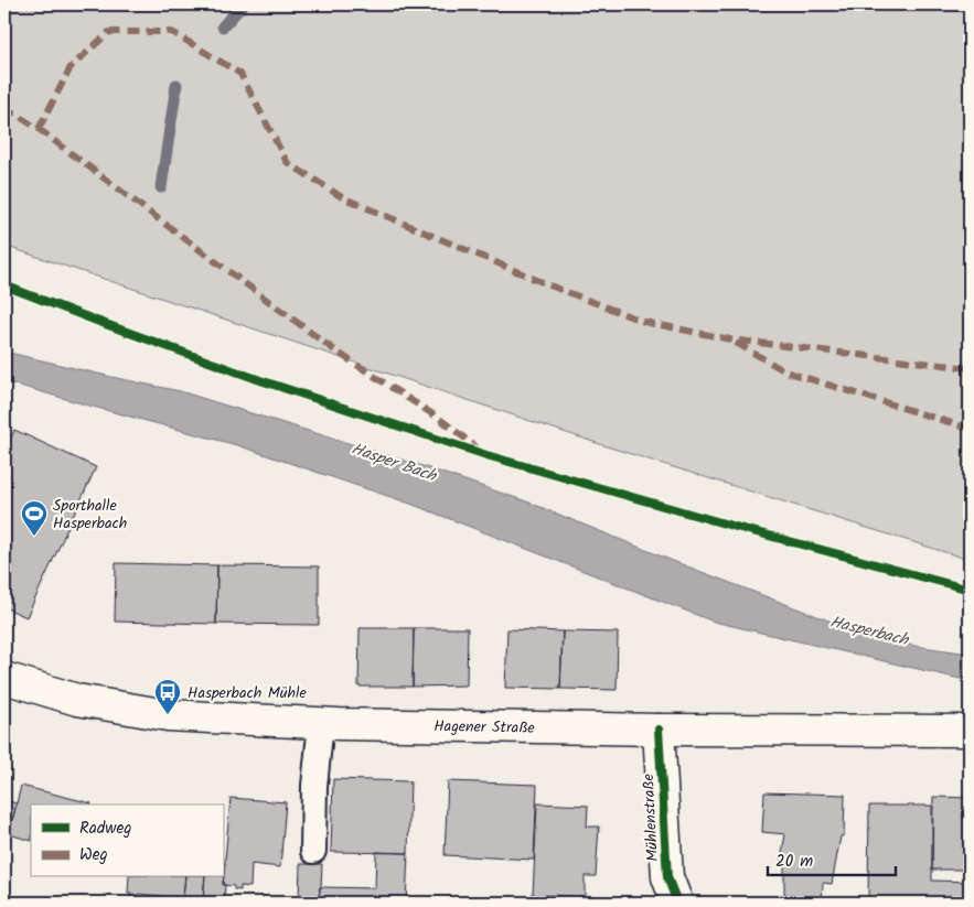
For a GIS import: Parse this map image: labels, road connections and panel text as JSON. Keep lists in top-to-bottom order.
{
  "streets": {
    "main road": ["Hagener Straße", "Mühlenstraße"]
  },
  "crossings": [
    ["Hagener Straße", "Mühlenstraße"]
  ],
  "water": ["Hasper Bach", "Hasperbach"],
  "places": {
    "sports": ["Sporthalle Hasperbach"],
    "bus stop": ["Hasperbach Mühle"]
  },
  "legend": ["Radweg", "Weg"],
  "scale_bar": "20 m"
}
